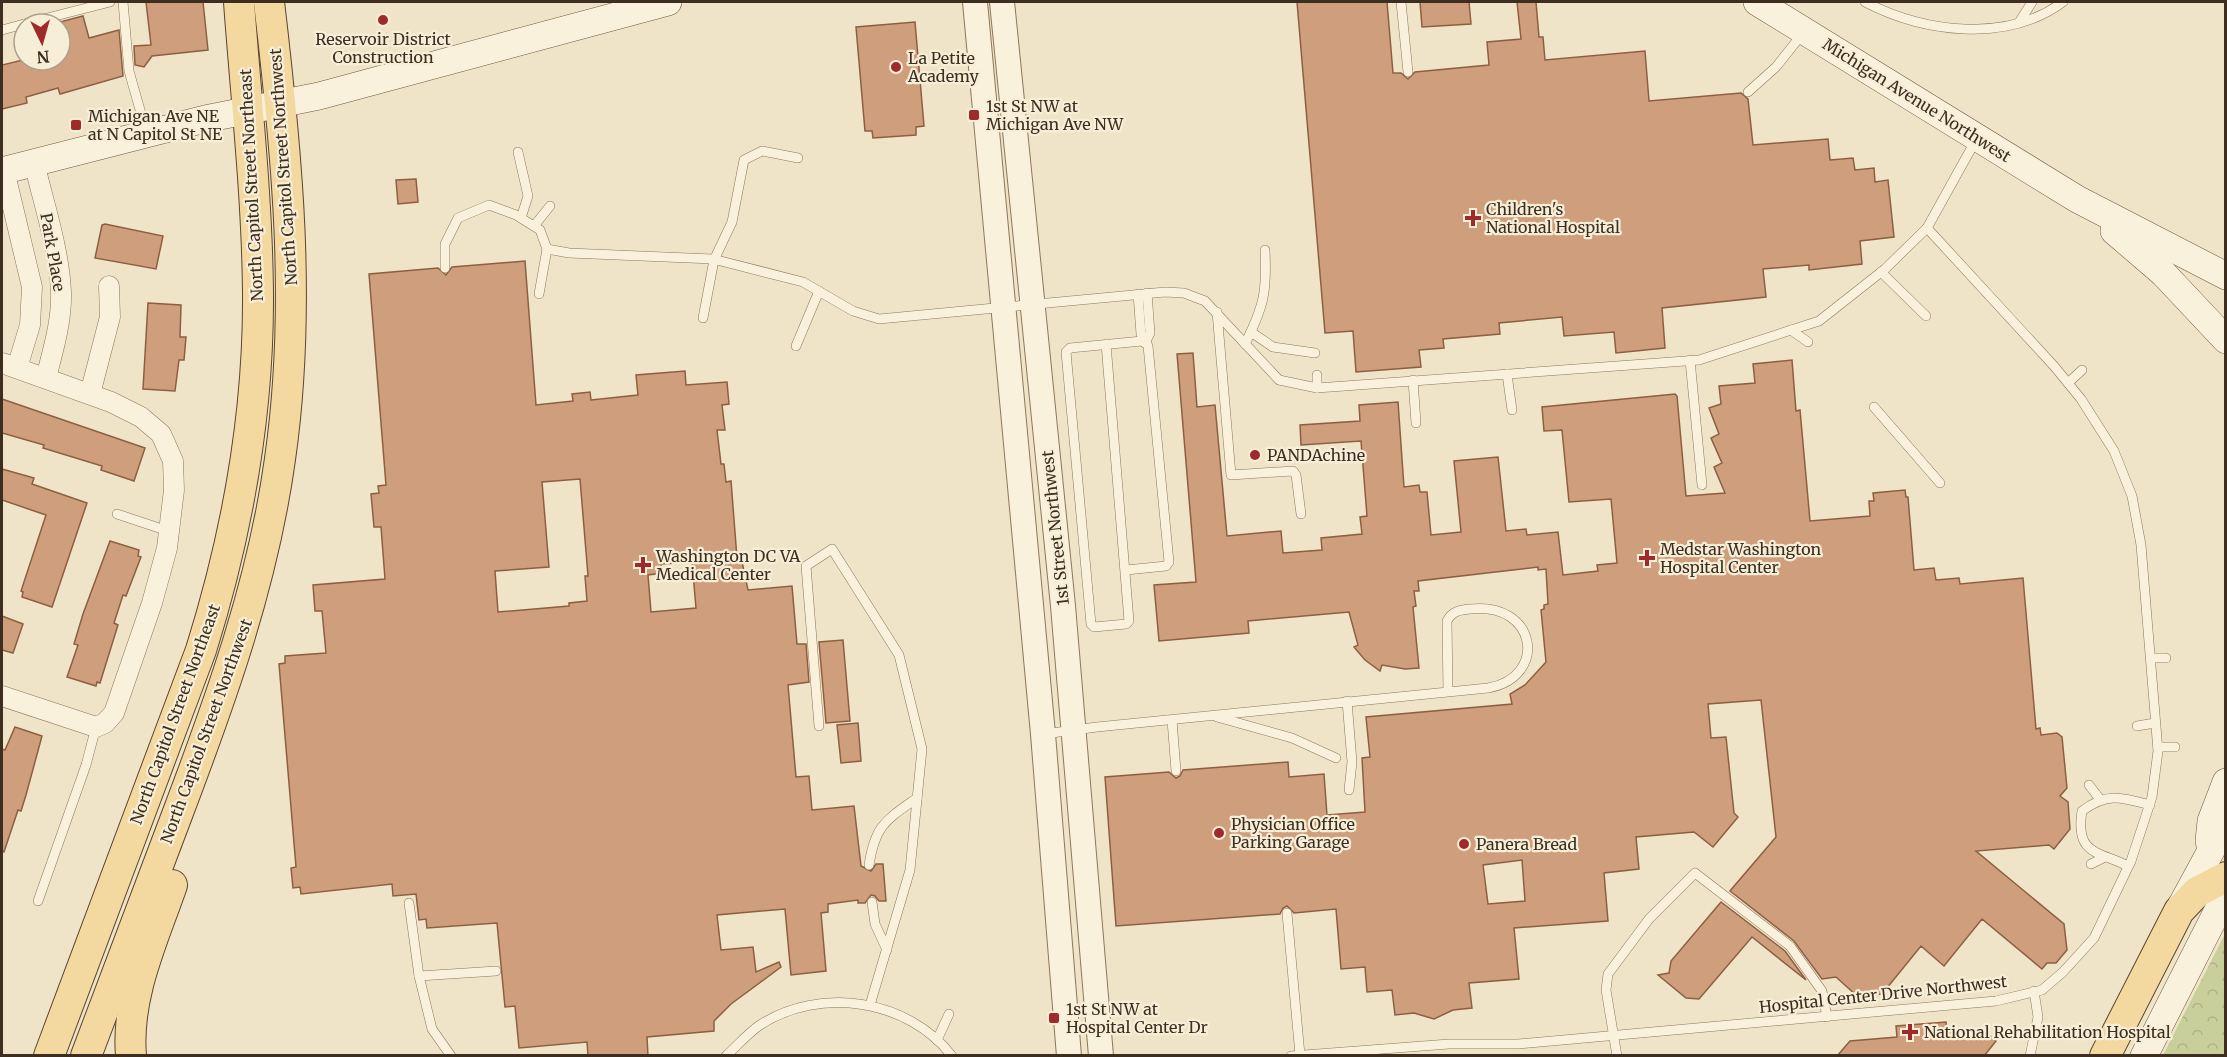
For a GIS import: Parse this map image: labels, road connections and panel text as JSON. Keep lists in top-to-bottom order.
{
  "streets": {
    "main road": ["Michigan Avenue Northwest", "North Capitol Street Northwest", "North Capitol Street Northeast"],
    "street": ["Park Place", "1st Street Northwest"],
    "lane": ["Hospital Center Drive Northwest"]
  },
  "places": {
    "other": [
      "Reservoir District Construction",
      "La Petite Academy",
      "PANDAchine",
      "Physician Office Parking Garage",
      "Panera Bread"
    ],
    "transit": ["1st St NW at Michigan Ave NW", "Michigan Ave NE at N Capitol St NE", "1st St NW at Hospital Center Dr"],
    "health": [
      "Children's National Hospital",
      "Medstar Washington Hospital Center",
      "Washington DC VA Medical Center",
      "National Rehabilitation Hospital"
    ]
  },
  "north": "bottom"
}
